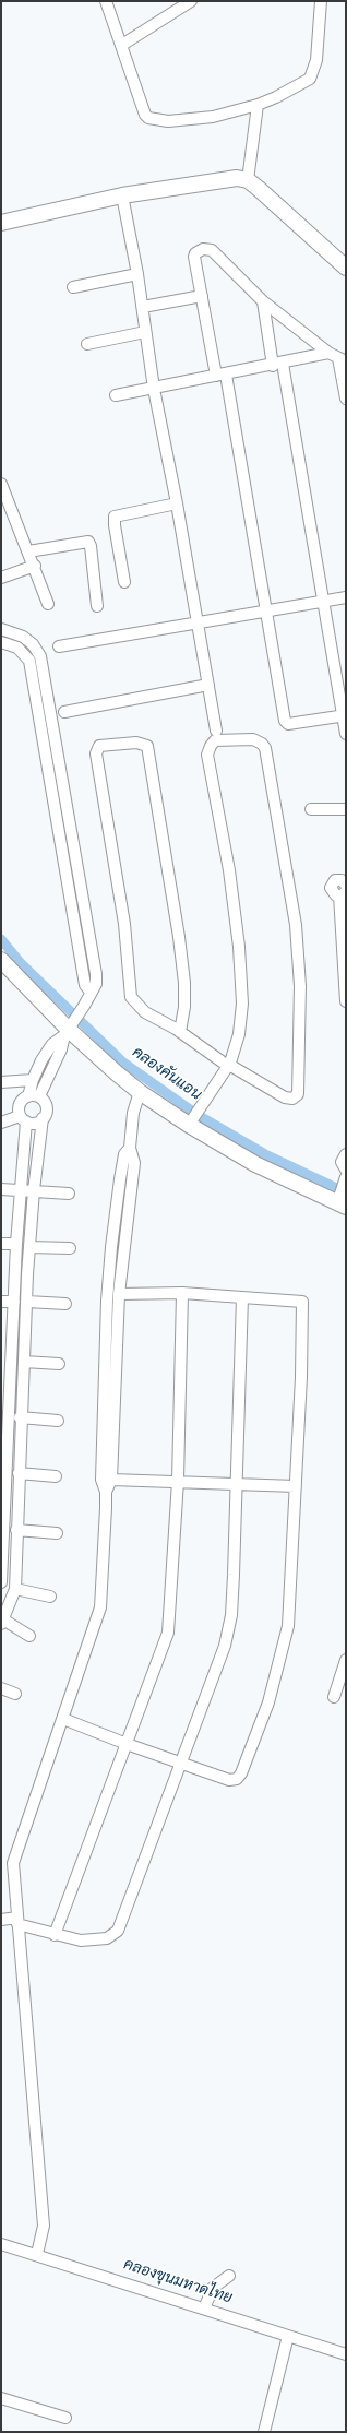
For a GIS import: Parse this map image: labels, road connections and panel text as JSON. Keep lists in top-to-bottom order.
{
  "water": ["คลองคันแอน", "คลองขุนมหาดไทย"]
}
